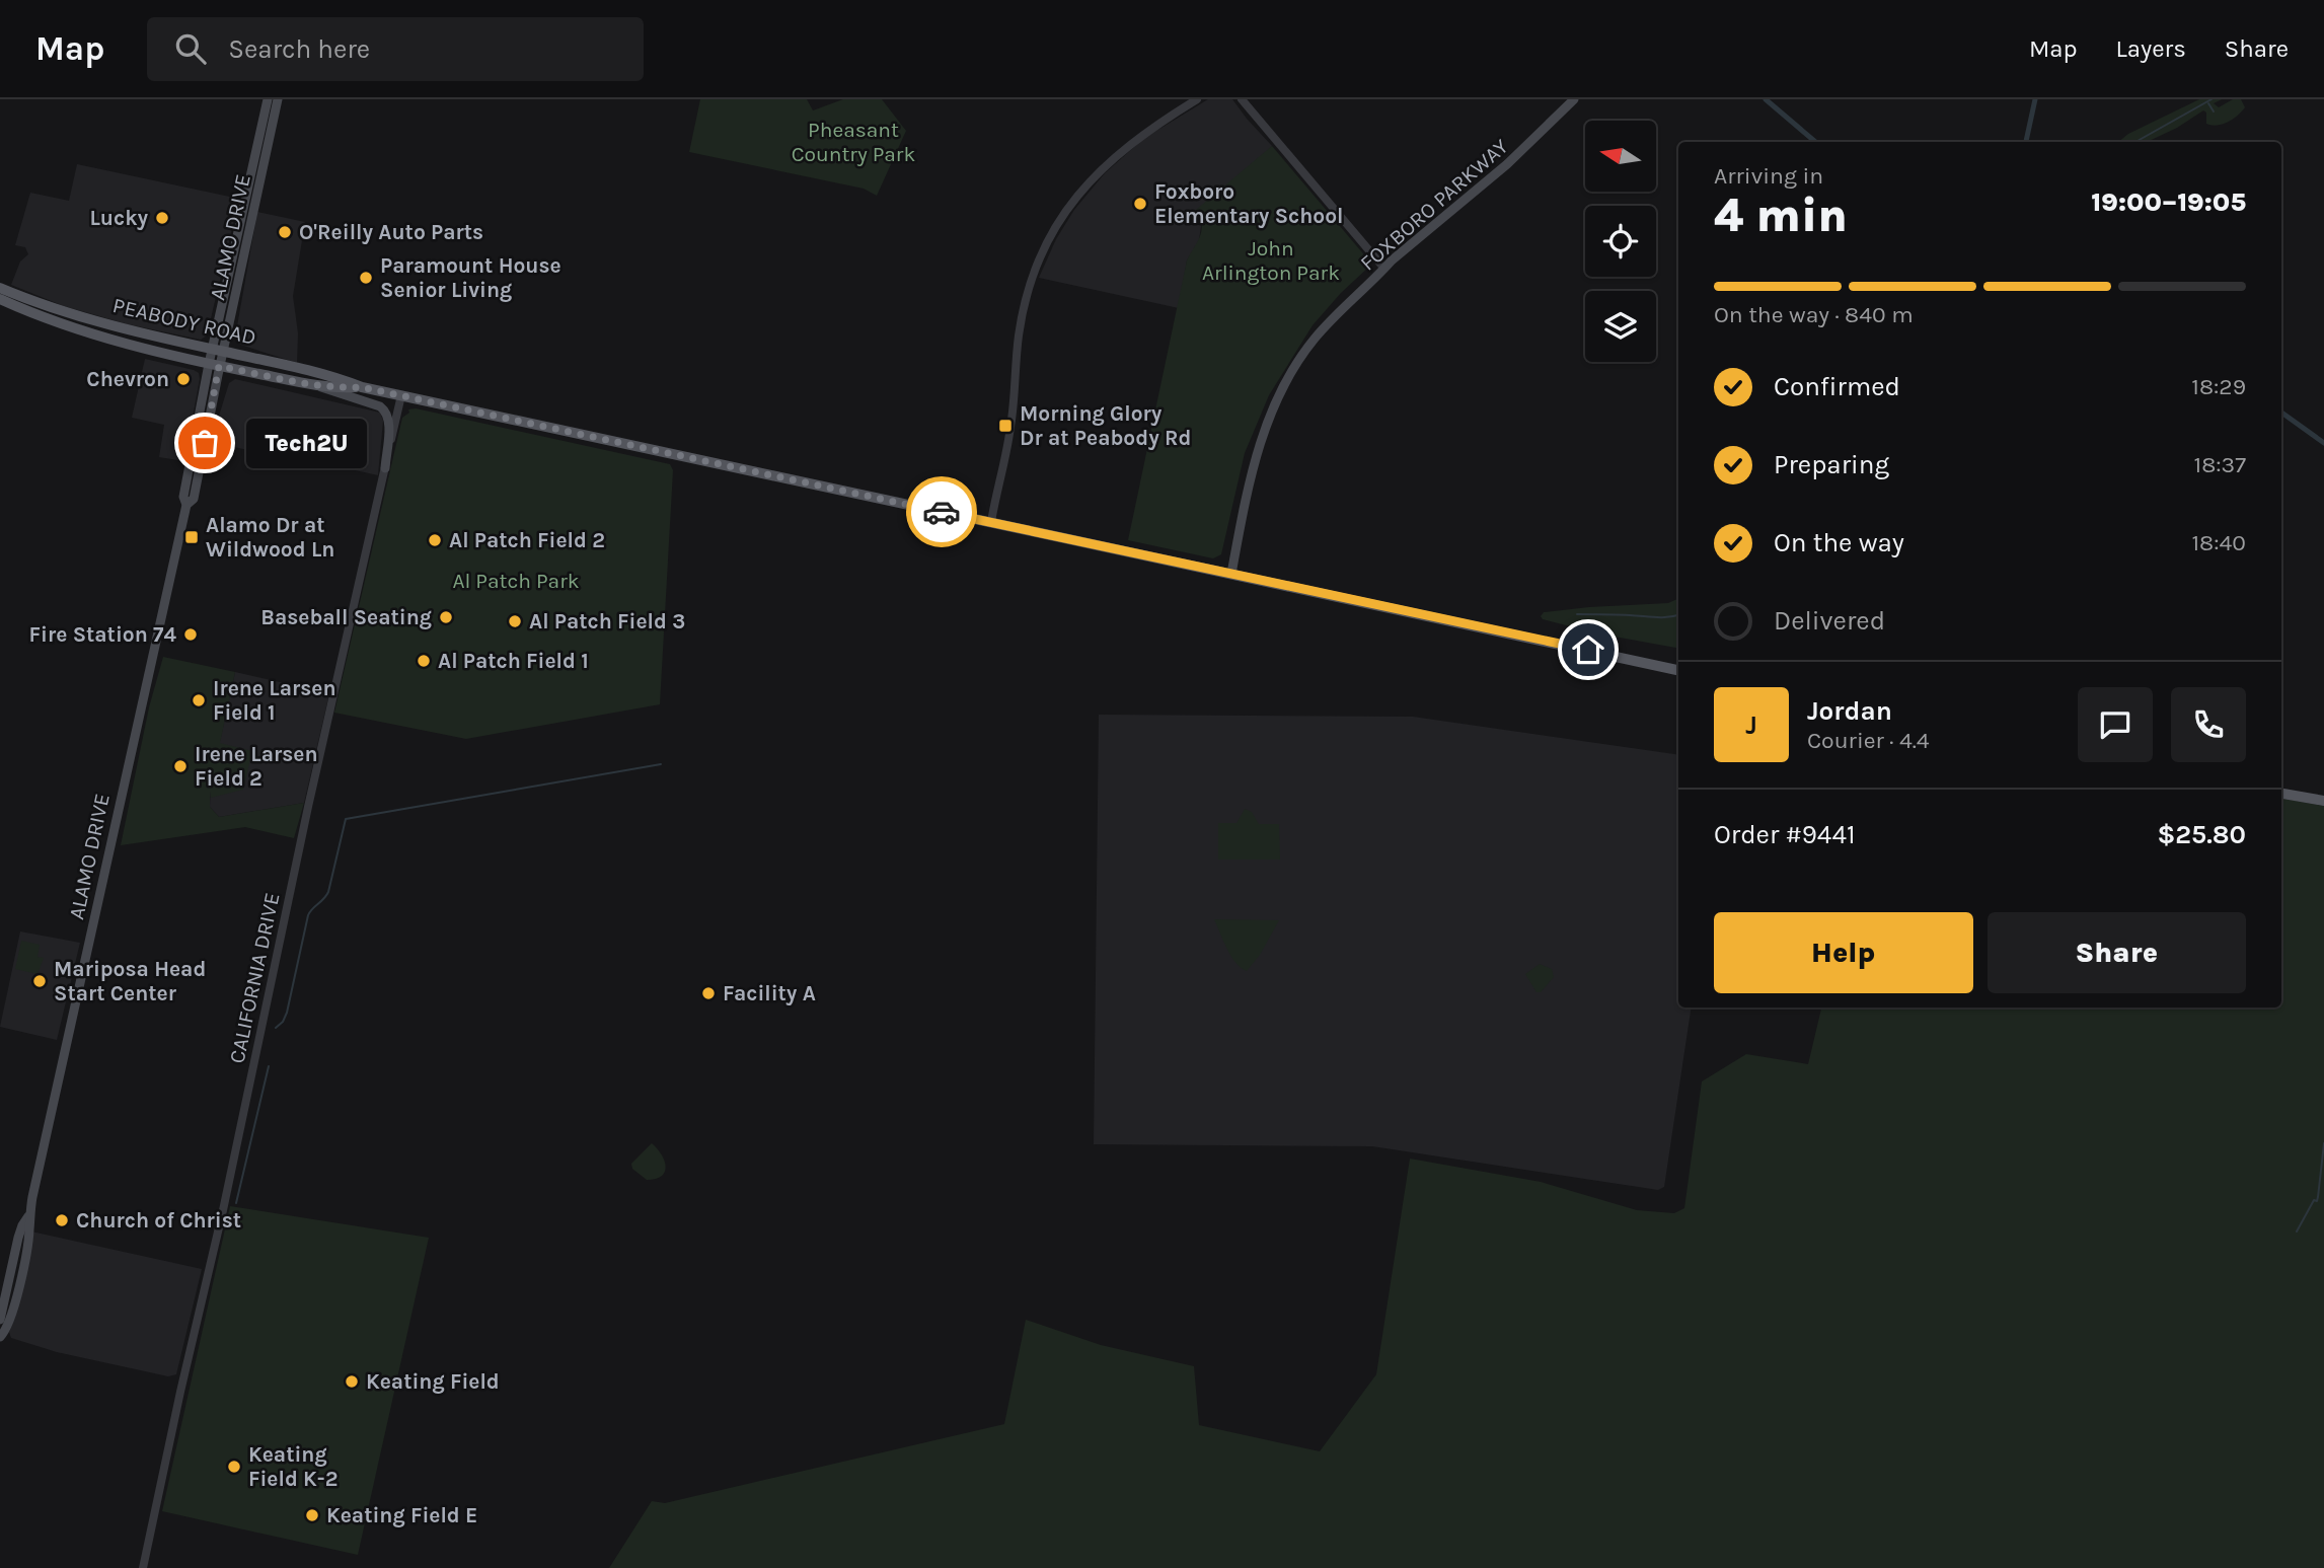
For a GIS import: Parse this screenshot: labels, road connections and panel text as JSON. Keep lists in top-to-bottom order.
{
  "streets": {
    "main road": ["FOXBORO PARKWAY", "ALAMO DRIVE", "PEABODY ROAD"],
    "street": ["CALIFORNIA DRIVE"]
  },
  "crossings": [
    ["FOXBORO PARKWAY", "PEABODY ROAD"],
    ["ALAMO DRIVE", "PEABODY ROAD"],
    ["PEABODY ROAD", "CALIFORNIA DRIVE"]
  ],
  "parks": ["Pheasant Country Park", "John Arlington Park", "Al Patch Park"],
  "places": {
    "other": [
      "Foxboro Elementary School",
      "Lucky",
      "O'Reilly Auto Parts",
      "Paramount House Senior Living",
      "Chevron",
      "Tech2U",
      "Al Patch Field 2",
      "Baseball Seating",
      "Al Patch Field 3",
      "Fire Station 74",
      "Al Patch Field 1",
      "Irene Larsen Field 1",
      "Irene Larsen Field 2",
      "Mariposa Head Start Center",
      "Facility A",
      "Church of Christ",
      "Keating Field",
      "Keating Field K-2",
      "Keating Field E"
    ],
    "transit": ["Morning Glory Dr at Peabody Rd", "Alamo Dr at Wildwood Ln"]
  },
  "north": "left",
  "page": {
    "header": "Map",
    "search": "Search here",
    "nav": ["Map", "Layers", "Share"],
    "heading": ["4 min", "Arriving in", "19:00–19:05"],
    "panel": [
      "Jordan",
      "Courier · 4.4",
      "Order #9441",
      "$25.80"
    ],
    "bar": "On the way · 840 m",
    "list": [
      ["Confirmed", "18:29"],
      ["Preparing", "18:37"],
      ["On the way", "18:40"],
      "Delivered"
    ],
    "bubble": "Tech2U",
    "round": "J",
    "buttons": ["Help", "Share"]
  }
}
